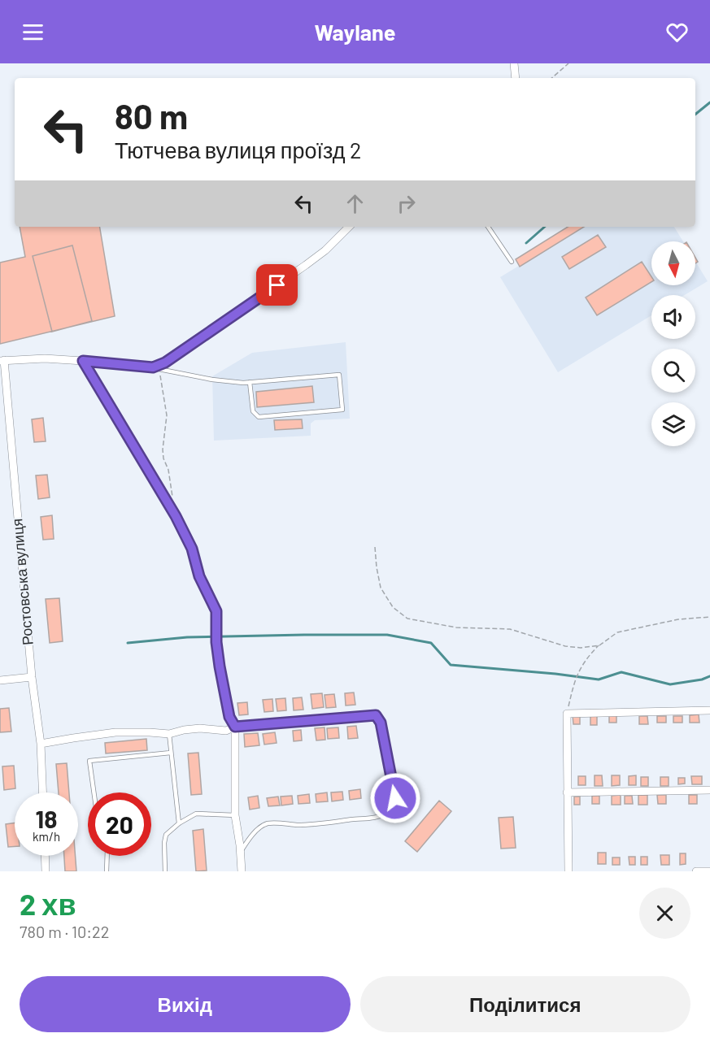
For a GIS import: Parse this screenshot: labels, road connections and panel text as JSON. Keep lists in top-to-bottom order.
{
  "streets": {
    "street": ["Ростовська вулиця"]
  },
  "north": "bottom",
  "page": {
    "header": "Waylane",
    "turn": ["80 m", "Тютчева вулиця проїзд 2"],
    "speed": "18 km/h",
    "limit": "20",
    "heading": ["2 хв", "780 m · 10:22"],
    "buttons": ["Вихід", "Поділитися"]
  }
}
